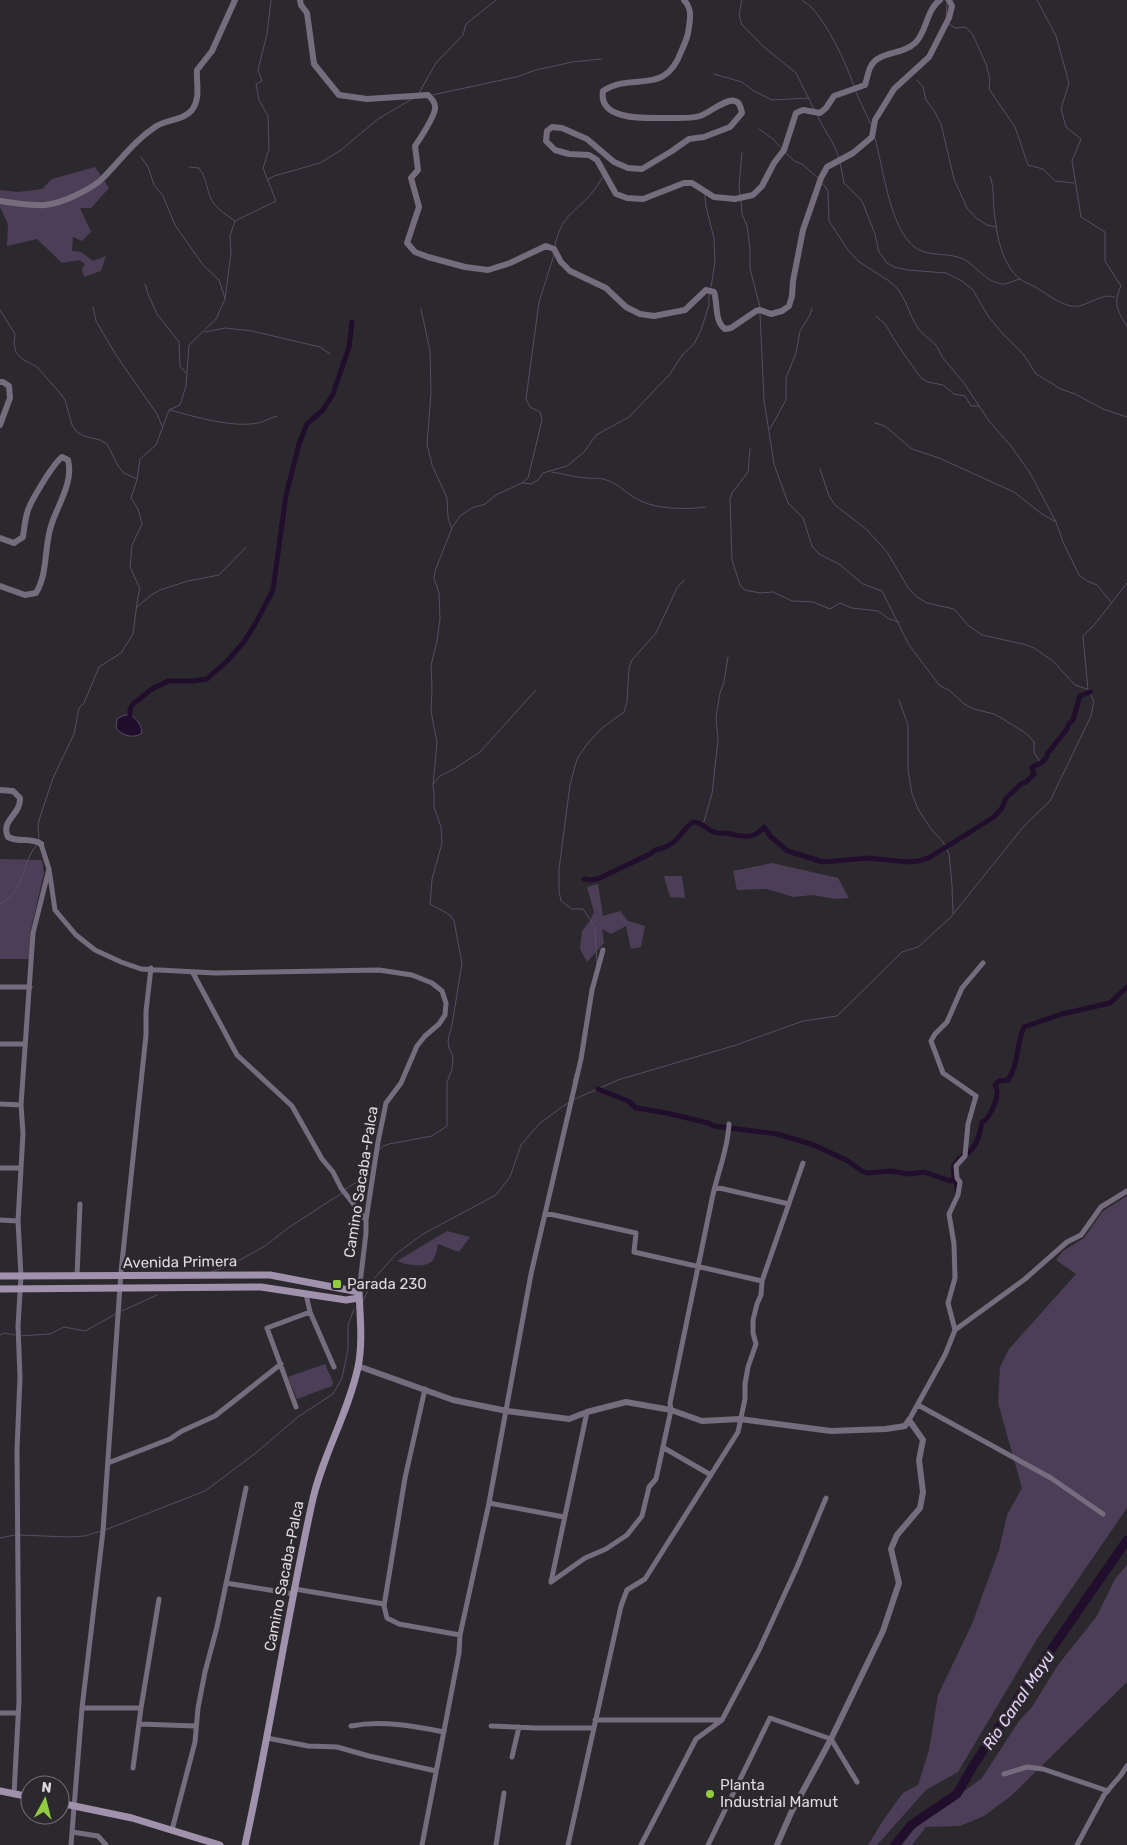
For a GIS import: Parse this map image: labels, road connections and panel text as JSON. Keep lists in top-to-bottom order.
{
  "streets": {
    "main road": ["Camino Sacaba-Palca", "Avenida Primera"]
  },
  "crossings": [
    ["Camino Sacaba-Palca", "Avenida Primera"]
  ],
  "water": ["Rio Canal Mayu"],
  "places": {
    "transit": ["Parada 230"],
    "other": ["Planta Industrial Mamut"]
  },
  "north": "top"
}
